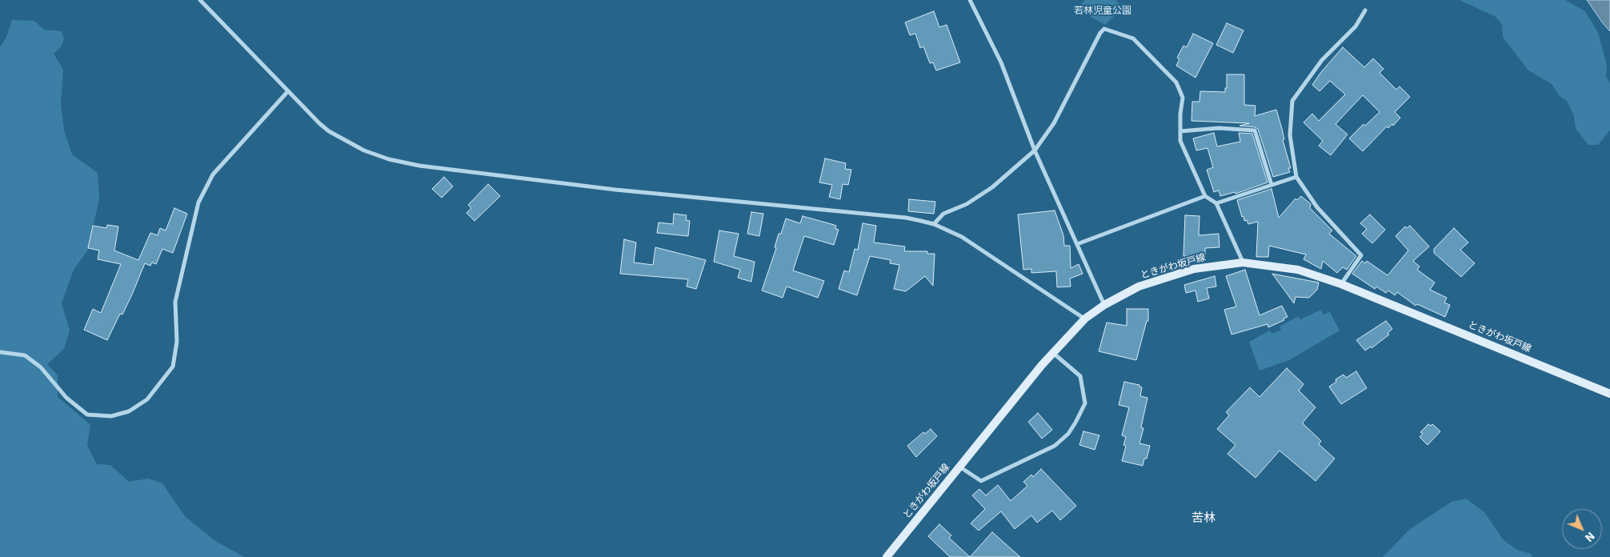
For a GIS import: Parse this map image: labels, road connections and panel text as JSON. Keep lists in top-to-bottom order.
{
  "streets": {
    "main road": ["ときがわ坂戸線"]
  },
  "districts": ["苦林"],
  "parks": ["若林児童公園"],
  "north": "bottom right"
}
